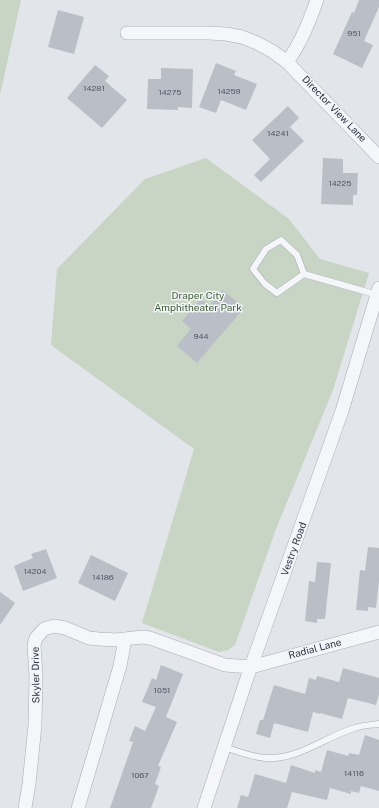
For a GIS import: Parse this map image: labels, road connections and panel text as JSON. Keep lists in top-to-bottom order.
{
  "streets": {
    "street": [
      "Director View Lane",
      "Vestry Road",
      "Radial Lane",
      "Skyler Drive"
    ]
  },
  "crossings": [
    ["Vestry Road", "Radial Lane"],
    ["Vestry Road", "Skyler Drive"],
    ["Radial Lane", "Skyler Drive"]
  ],
  "parks": ["Draper City Amphitheater Park"],
  "house_numbers": [
    "951",
    "14281",
    "14259",
    "14275",
    "14241",
    "14225",
    "944",
    "14204",
    "14186",
    "1051",
    "14116",
    "1067"
  ]
}
